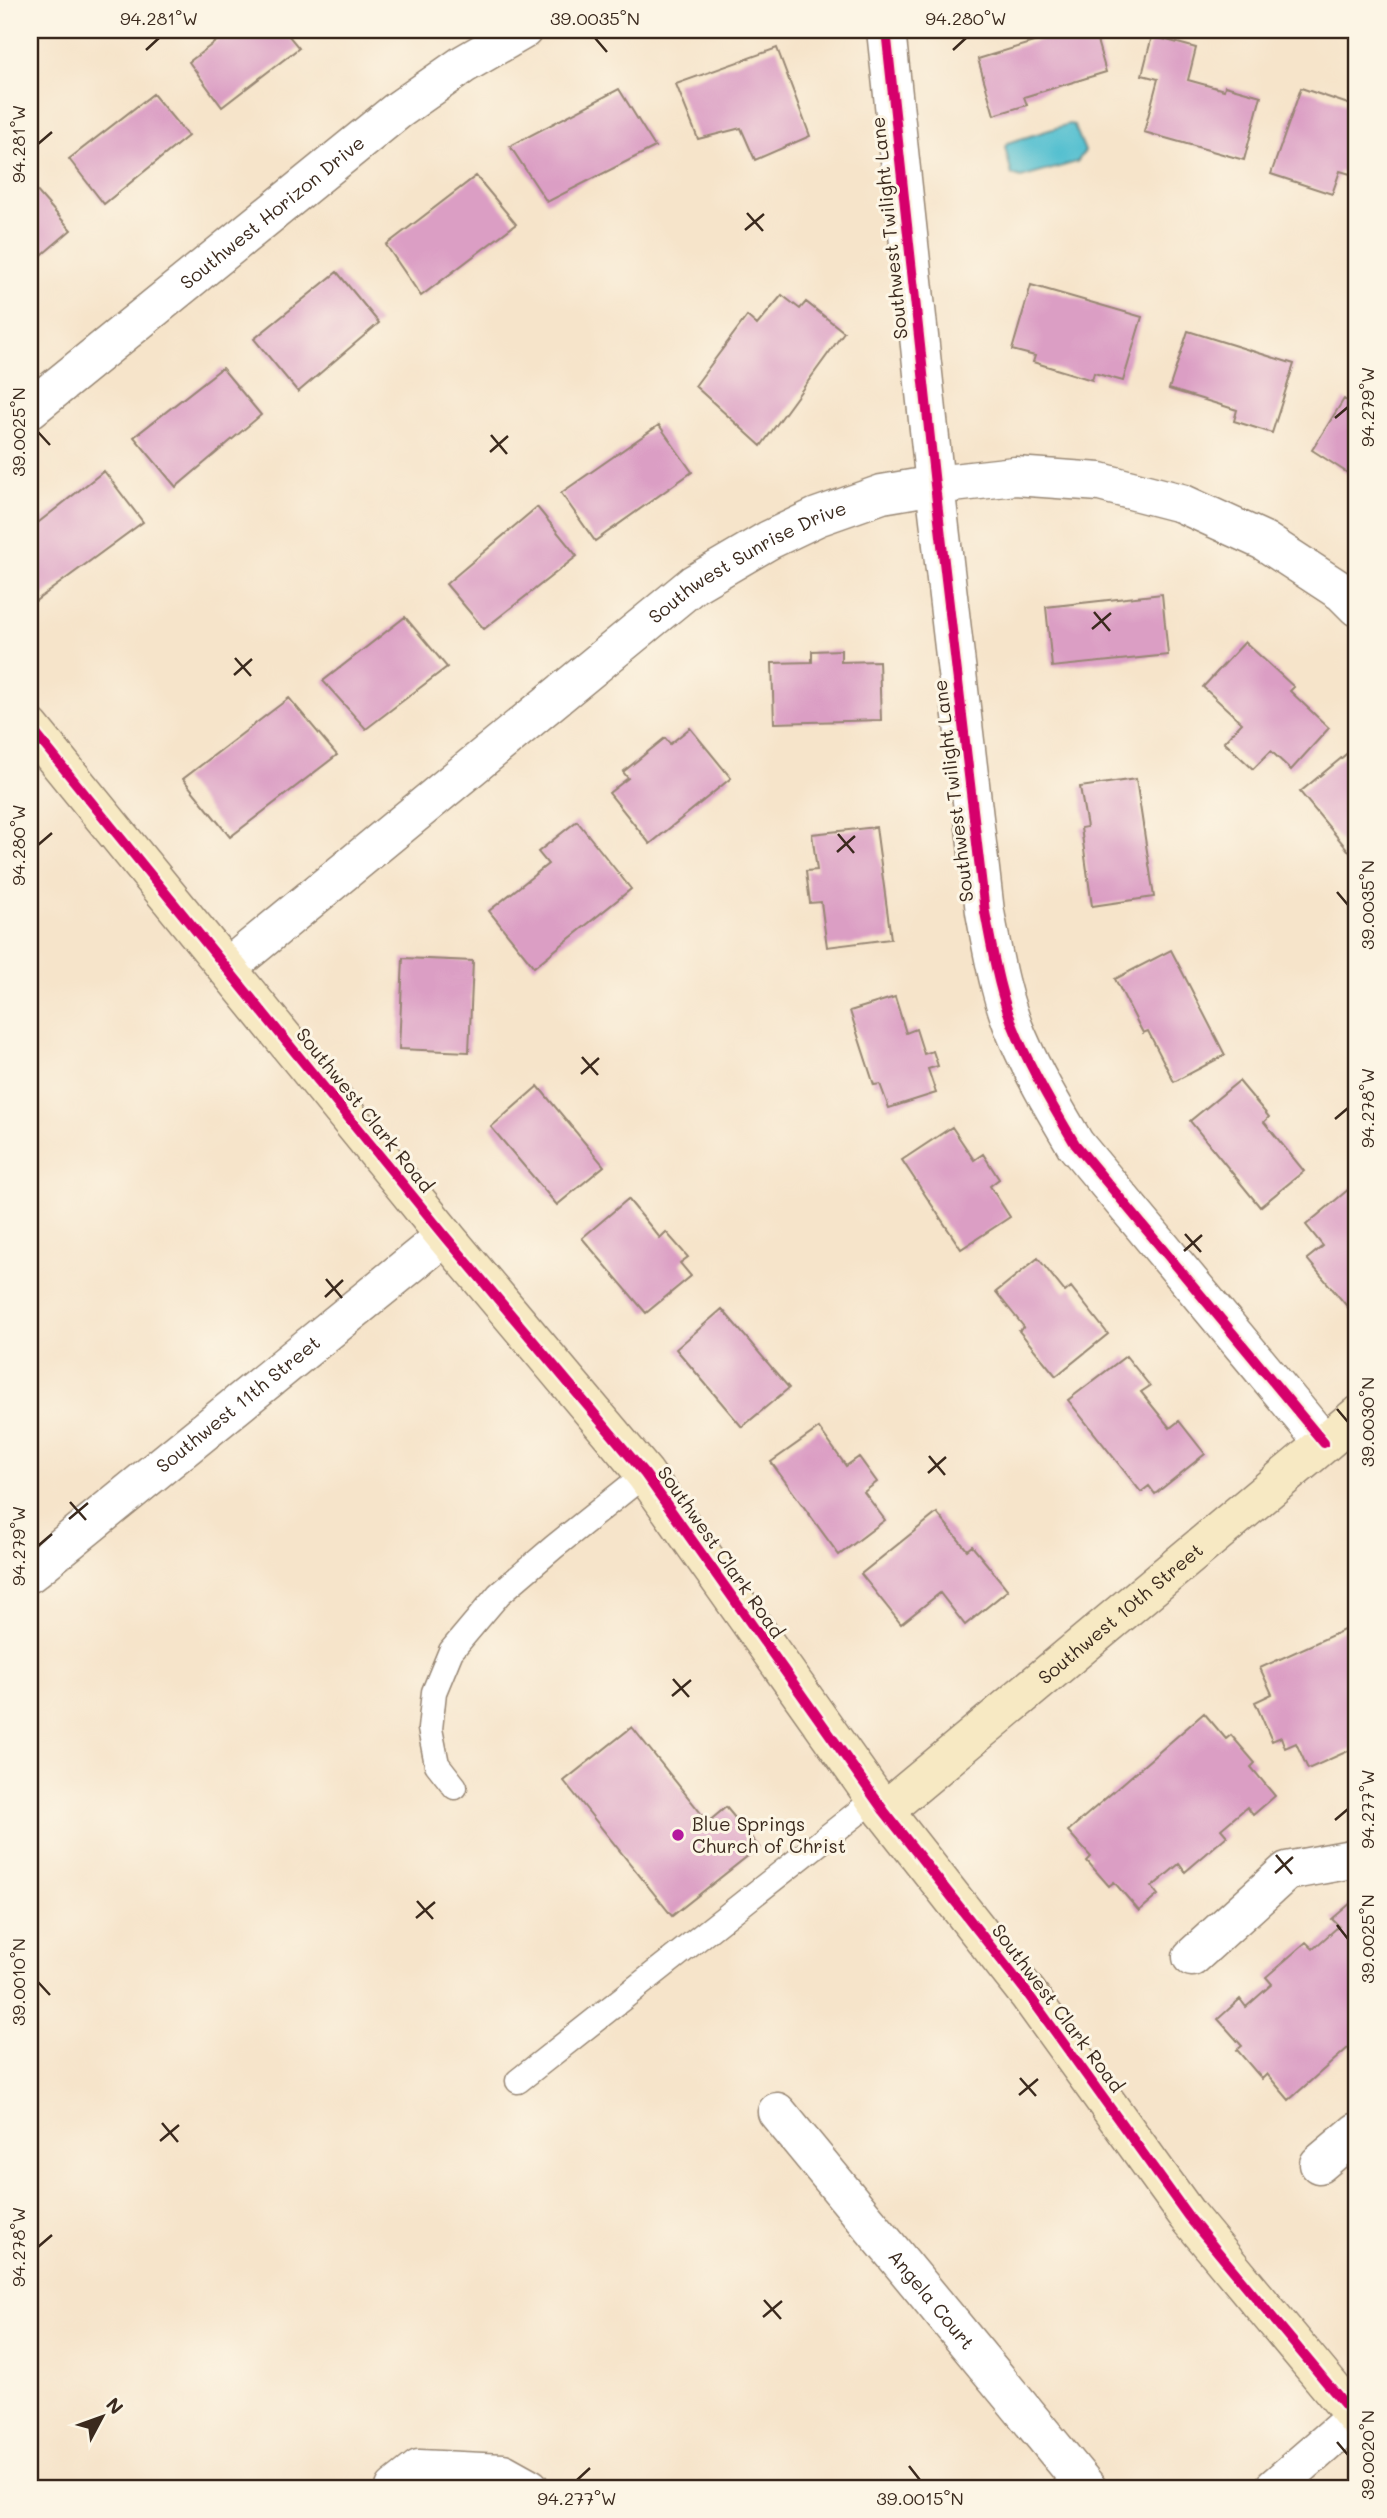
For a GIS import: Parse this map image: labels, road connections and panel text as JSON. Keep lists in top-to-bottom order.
{
  "streets": {
    "street": [
      "Southwest Horizon Drive",
      "Southwest Twilight Lane",
      "Southwest Sunrise Drive",
      "Southwest Clark Road",
      "Southwest 11th Street",
      "Southwest 10th Street",
      "Angela Court"
    ]
  },
  "crossings": [
    ["Southwest Twilight Lane", "Southwest Sunrise Drive"],
    ["Southwest Twilight Lane", "Southwest 10th Street"],
    ["Southwest Sunrise Drive", "Southwest Clark Road"],
    ["Southwest Clark Road", "Southwest 11th Street"],
    ["Southwest Clark Road", "Southwest 10th Street"]
  ],
  "places": ["Blue Springs Church of Christ"],
  "north": "top right",
  "coordinates": [
    "94.281°W",
    "39.0035°N",
    "94.280°W",
    "94.279°W",
    "39.0025°N",
    "94.278°W",
    "39.0030°N",
    "94.277°W",
    "39.0010°N",
    "39.0020°N",
    "39.0015°N"
  ]
}
